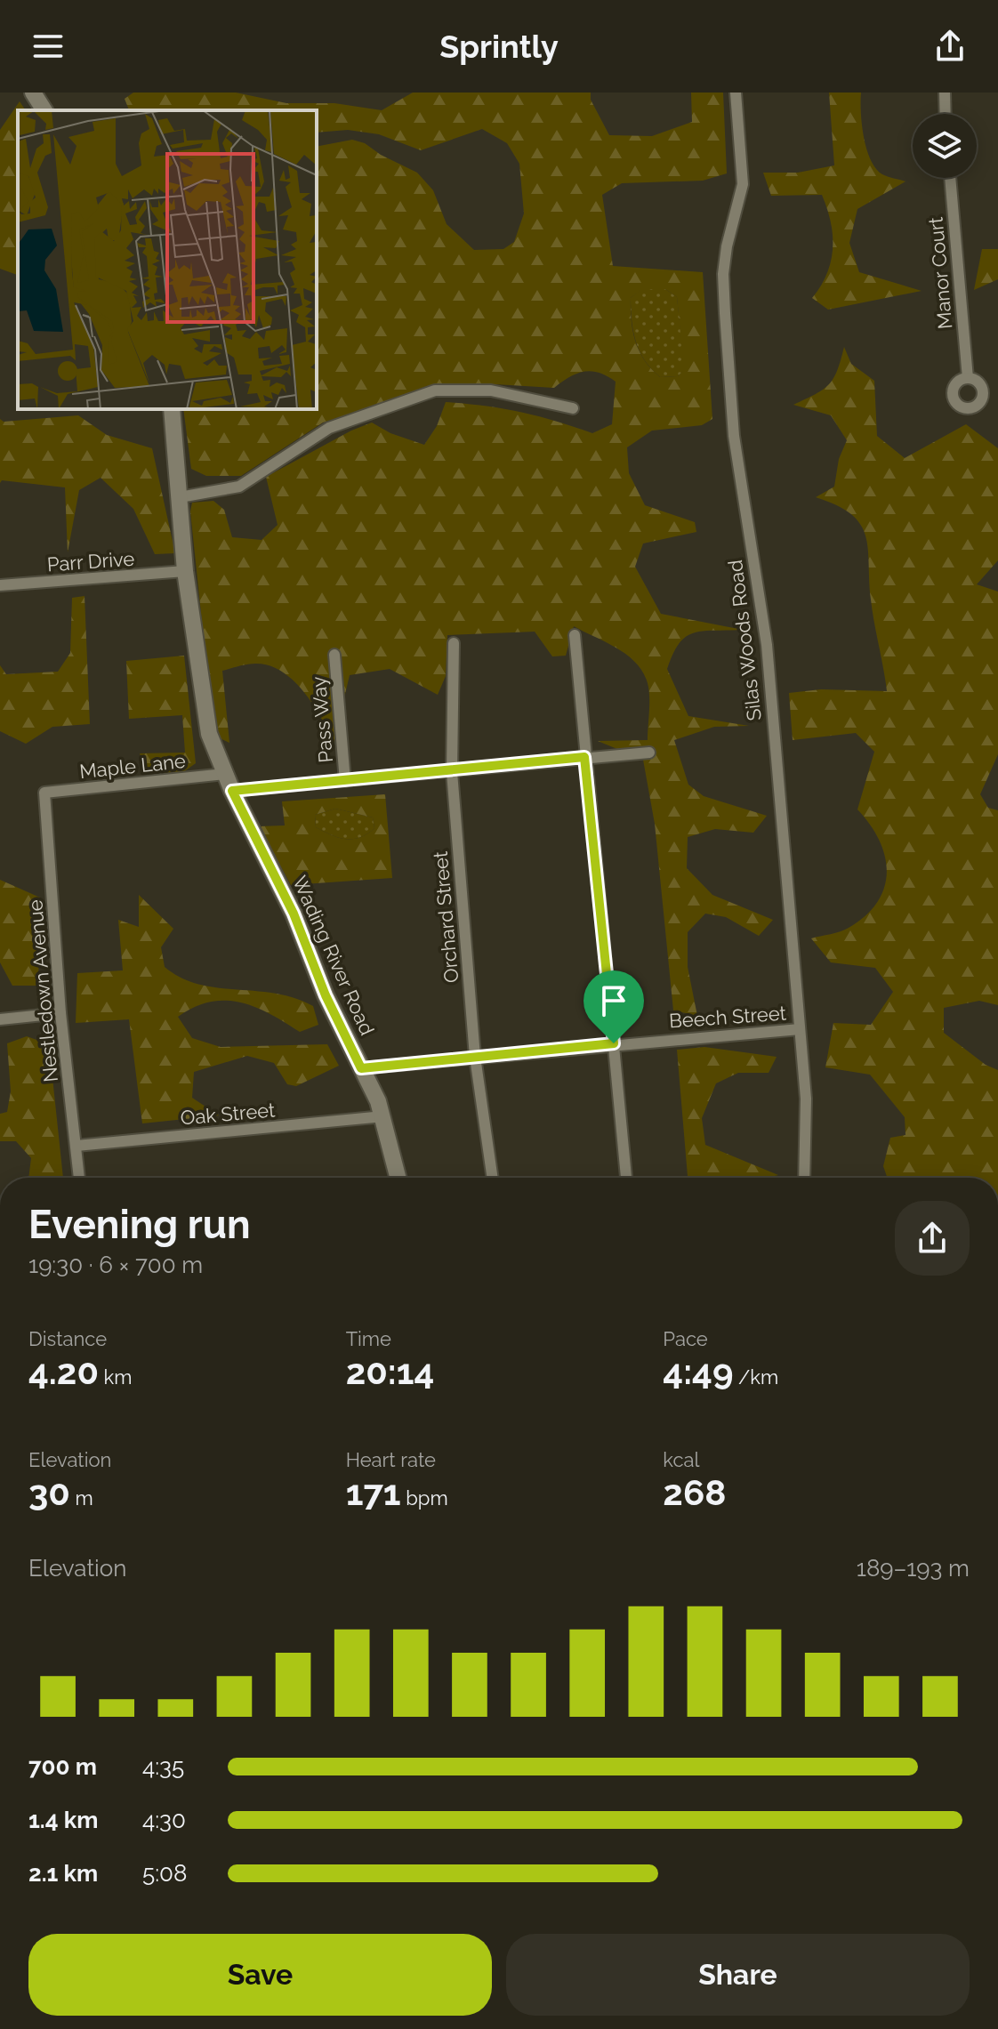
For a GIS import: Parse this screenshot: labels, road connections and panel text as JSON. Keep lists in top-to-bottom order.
{
  "streets": {
    "main road": ["Wading River Road"],
    "street": [
      "Manor Court",
      "Parr Drive",
      "Silas Woods Road",
      "Pass Way",
      "Maple Lane",
      "Orchard Street",
      "Nestledown Avenue",
      "Beech Street",
      "Oak Street"
    ]
  },
  "crossings": [
    ["Parr Drive", "Wading River Road"],
    ["Silas Woods Road", "Beech Street"],
    ["Maple Lane", "Wading River Road"],
    ["Maple Lane", "Nestledown Avenue"],
    ["Orchard Street", "Beech Street"],
    ["Wading River Road", "Beech Street"],
    ["Wading River Road", "Oak Street"],
    ["Nestledown Avenue", "Oak Street"]
  ],
  "page": {
    "header": "Sprintly",
    "heading": ["Evening run", "19:30 · 6 × 700 m"],
    "stats": [
      ["Distance", "4.20 km"],
      ["Time", "20:14"],
      ["Pace", "4:49 /km"],
      ["Elevation", "30 m"],
      ["Heart rate", "171 bpm"],
      ["kcal", "268"]
    ],
    "chart": ["Elevation", "189–193 m"],
    "list": [
      {
        "name": "700 m",
        "note": "4:35"
      },
      {
        "name": "1.4 km",
        "note": "4:30"
      },
      {
        "name": "2.1 km",
        "note": "5:08"
      }
    ],
    "buttons": ["Save", "Share"]
  }
}
